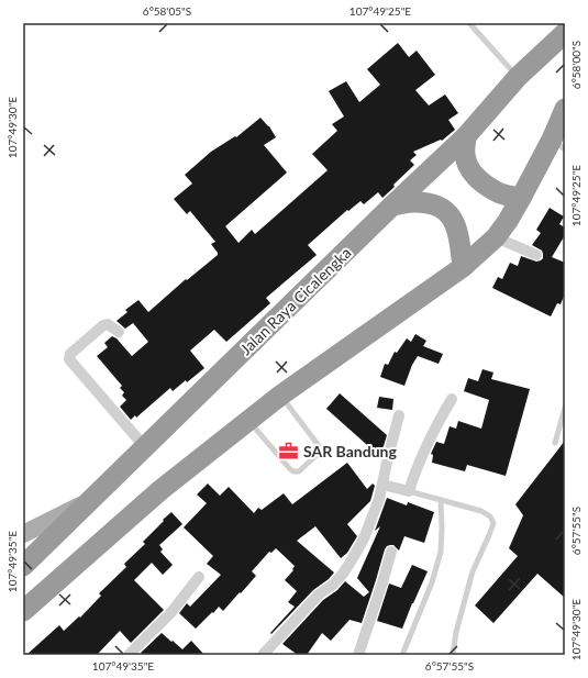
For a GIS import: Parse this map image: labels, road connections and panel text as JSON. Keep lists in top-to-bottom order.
{
  "streets": {
    "highway": ["Jalan Raya Cicalengka"]
  },
  "places": {
    "office": ["SAR Bandung"]
  },
  "coordinates": [
    "6°58'05\"S",
    "107°49'25\"E",
    "6°58'00\"S",
    "107°49'30\"E",
    "6°57'55\"S",
    "107°49'35\"E"
  ]
}
